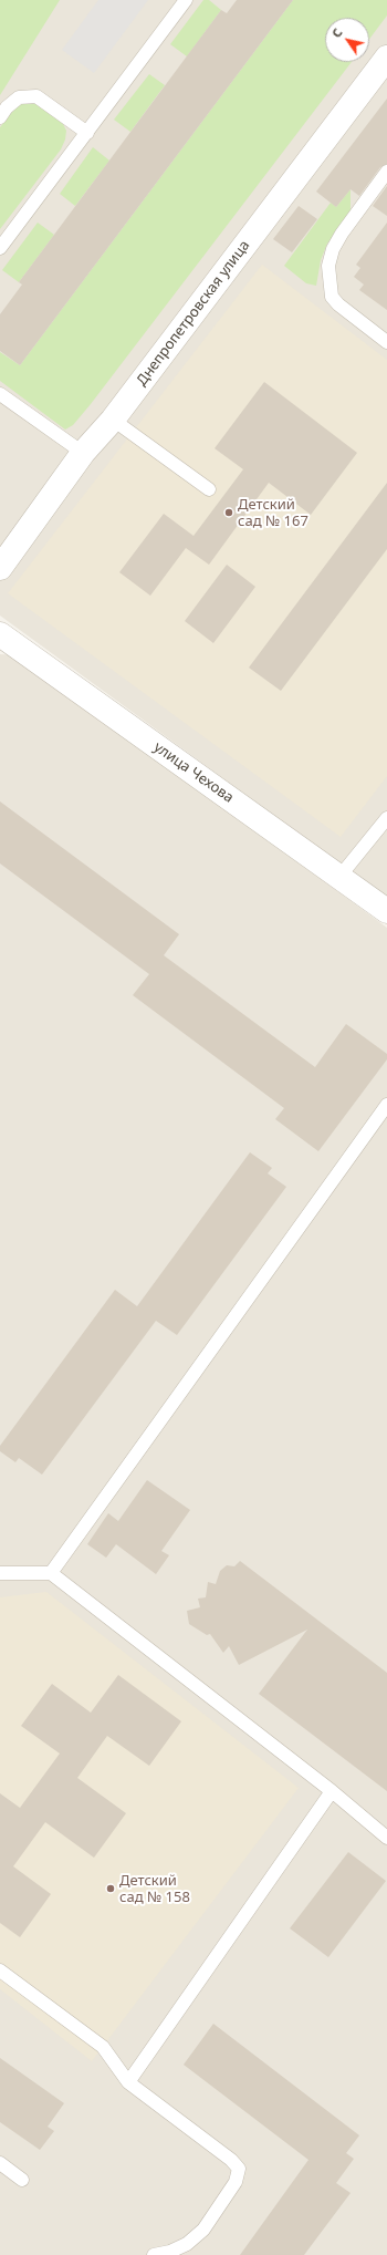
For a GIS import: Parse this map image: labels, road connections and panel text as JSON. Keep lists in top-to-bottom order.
{
  "streets": {
    "street": ["Днепропетровская улица", "улица Чехова"]
  },
  "places": ["Детский сад № 167", "Детский сад № 158"],
  "north": "top left"
}
